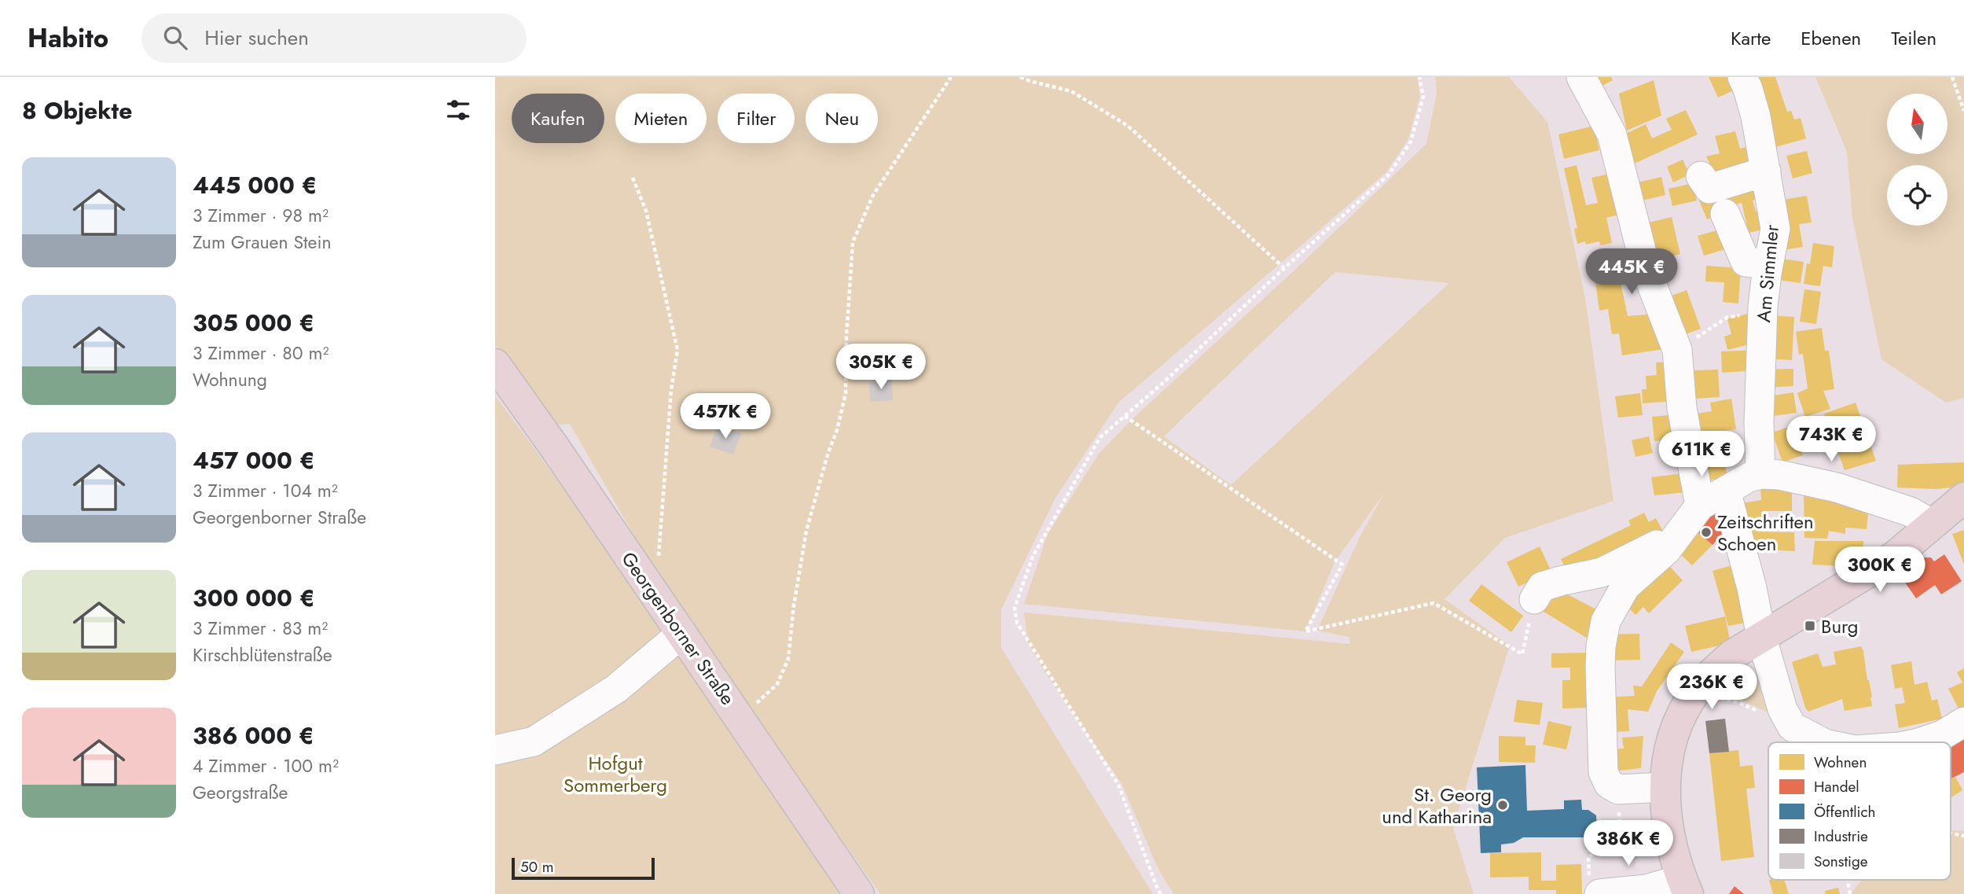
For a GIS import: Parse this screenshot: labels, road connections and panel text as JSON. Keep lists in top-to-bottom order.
{
  "streets": {
    "main road": ["Georgenborner Straße"],
    "street": ["Am Simmler"]
  },
  "parks": ["Hofgut Sommerberg"],
  "places": {
    "other": ["Zeitschriften Schoen", "St. Georg und Katharina"],
    "transit": ["Burg"]
  },
  "legend": [
    "Wohnen",
    "Handel",
    "Öffentlich",
    "Industrie",
    "Sonstige"
  ],
  "scale_bar": "50 m",
  "north": "top",
  "page": {
    "header": "Habito",
    "search": "Hier suchen",
    "nav": ["Karte", "Ebenen", "Teilen"],
    "heading": "8 Objekte",
    "chip": [
      "Kaufen",
      "Mieten",
      "Filter",
      "Neu"
    ],
    "list": [
      {
        "name": "445 000 €",
        "note": "3 Zimmer · 98 m² · Zum Grauen Stein"
      },
      {
        "name": "305 000 €",
        "note": "3 Zimmer · 80 m² · Wohnung"
      },
      {
        "name": "457 000 €",
        "note": "3 Zimmer · 104 m² · Georgenborner Straße"
      },
      {
        "name": "300 000 €",
        "note": "3 Zimmer · 83 m² · Kirschblütenstraße"
      },
      {
        "name": "386 000 €",
        "note": "4 Zimmer · 100 m² · Georgstraße"
      }
    ],
    "price": [
      "445K €",
      "305K €",
      "457K €",
      "743K €",
      "611K €",
      "300K €",
      "236K €",
      "386K €"
    ],
    "scale": "50 m"
  }
}
